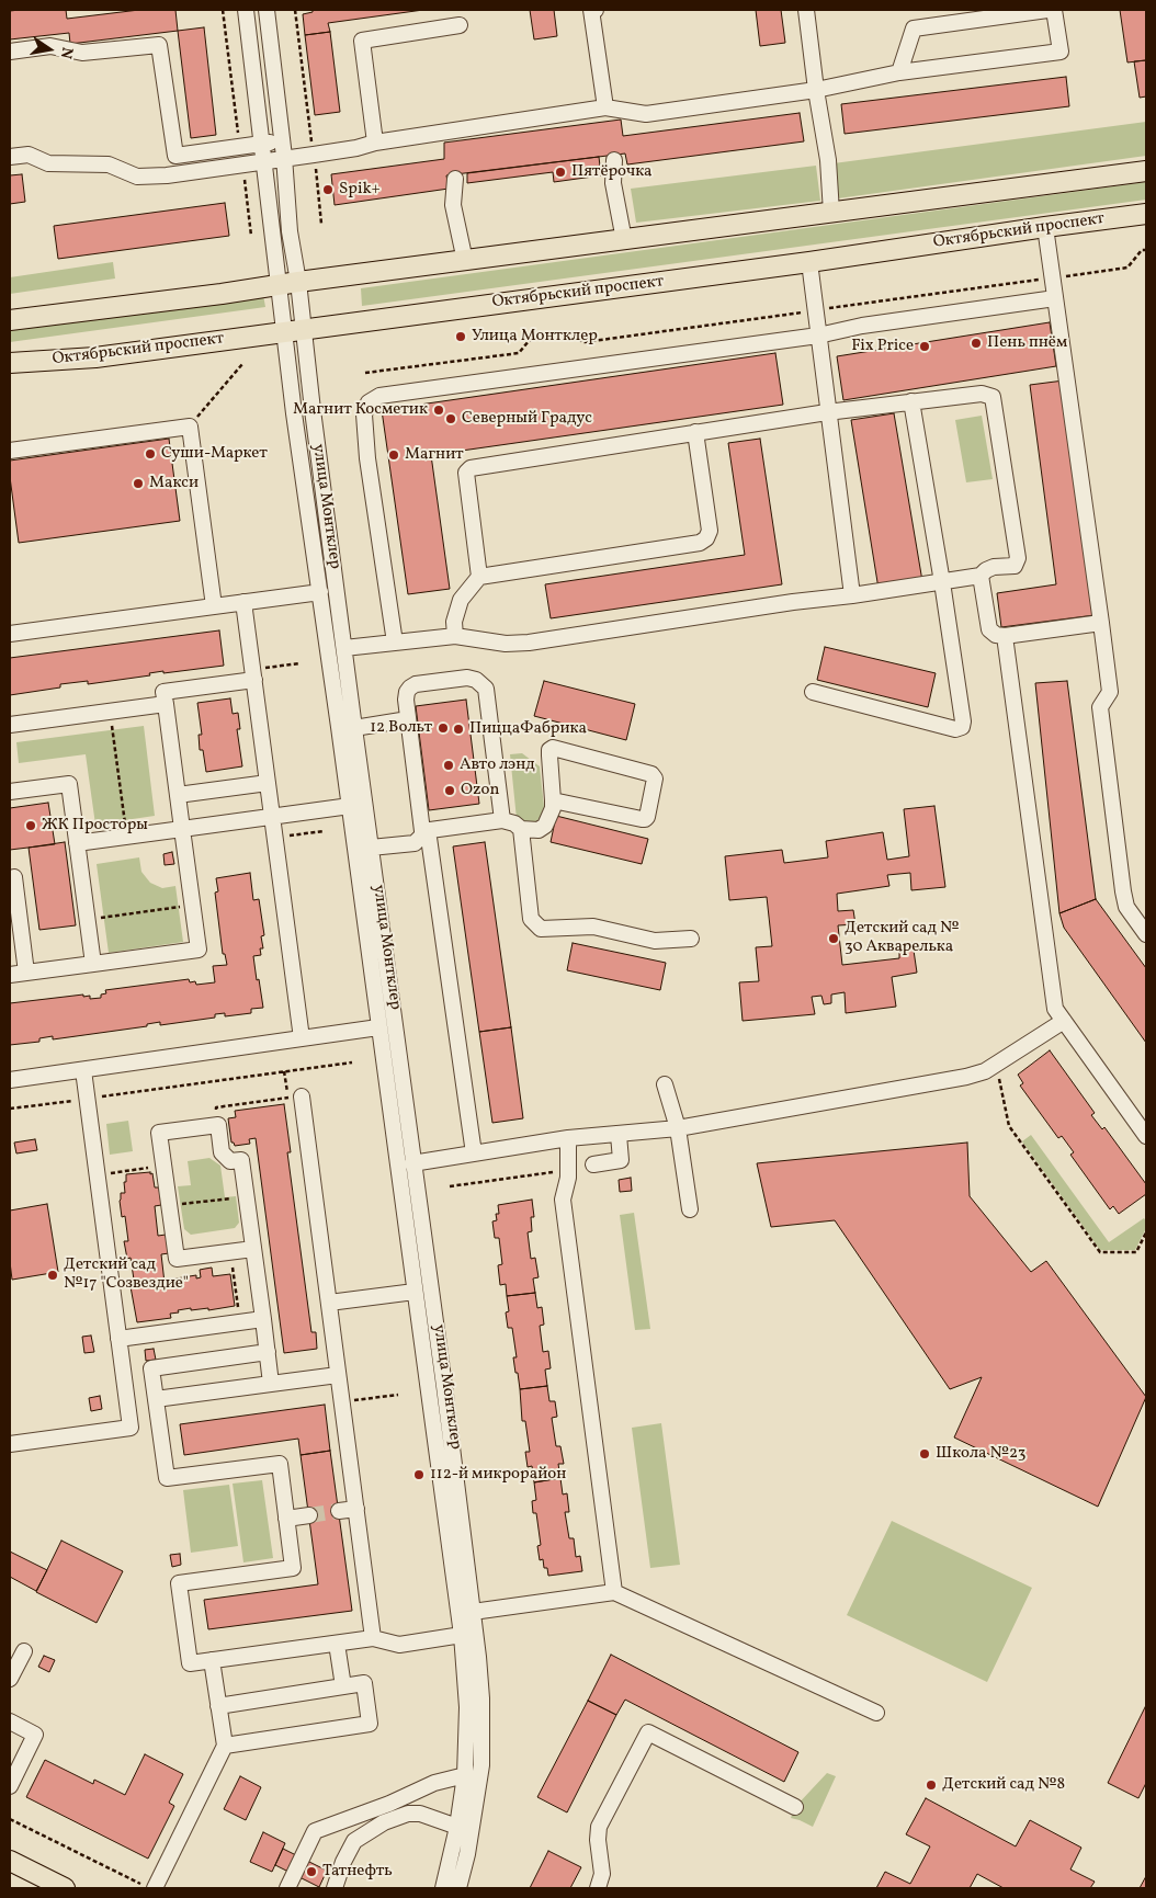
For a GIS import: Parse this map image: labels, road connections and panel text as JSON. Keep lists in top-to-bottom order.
{
  "streets": {
    "main road": ["Октябрьский проспект"],
    "street": ["улица Монтклер"]
  },
  "crossings": [
    ["Октябрьский проспект", "улица Монтклер"]
  ],
  "places": [
    "Пятёрочка",
    "Spik+",
    "Улица Монтклер",
    "Пень пнём",
    "Fix Price",
    "Магнит Косметик",
    "Северный Градус",
    "Суши-Маркет",
    "Магнит",
    "Макси",
    "12 Вольт",
    "ПиццаФабрика",
    "Авто лэнд",
    "Ozon",
    "ЖК Просторы",
    "Детский сад № 30 Акварелька",
    "Детский сад №17 \"Созвездие\"",
    "Школа №23",
    "112-й микрорайон",
    "Детский сад №8",
    "Татнефть"
  ],
  "north": "right"
}
